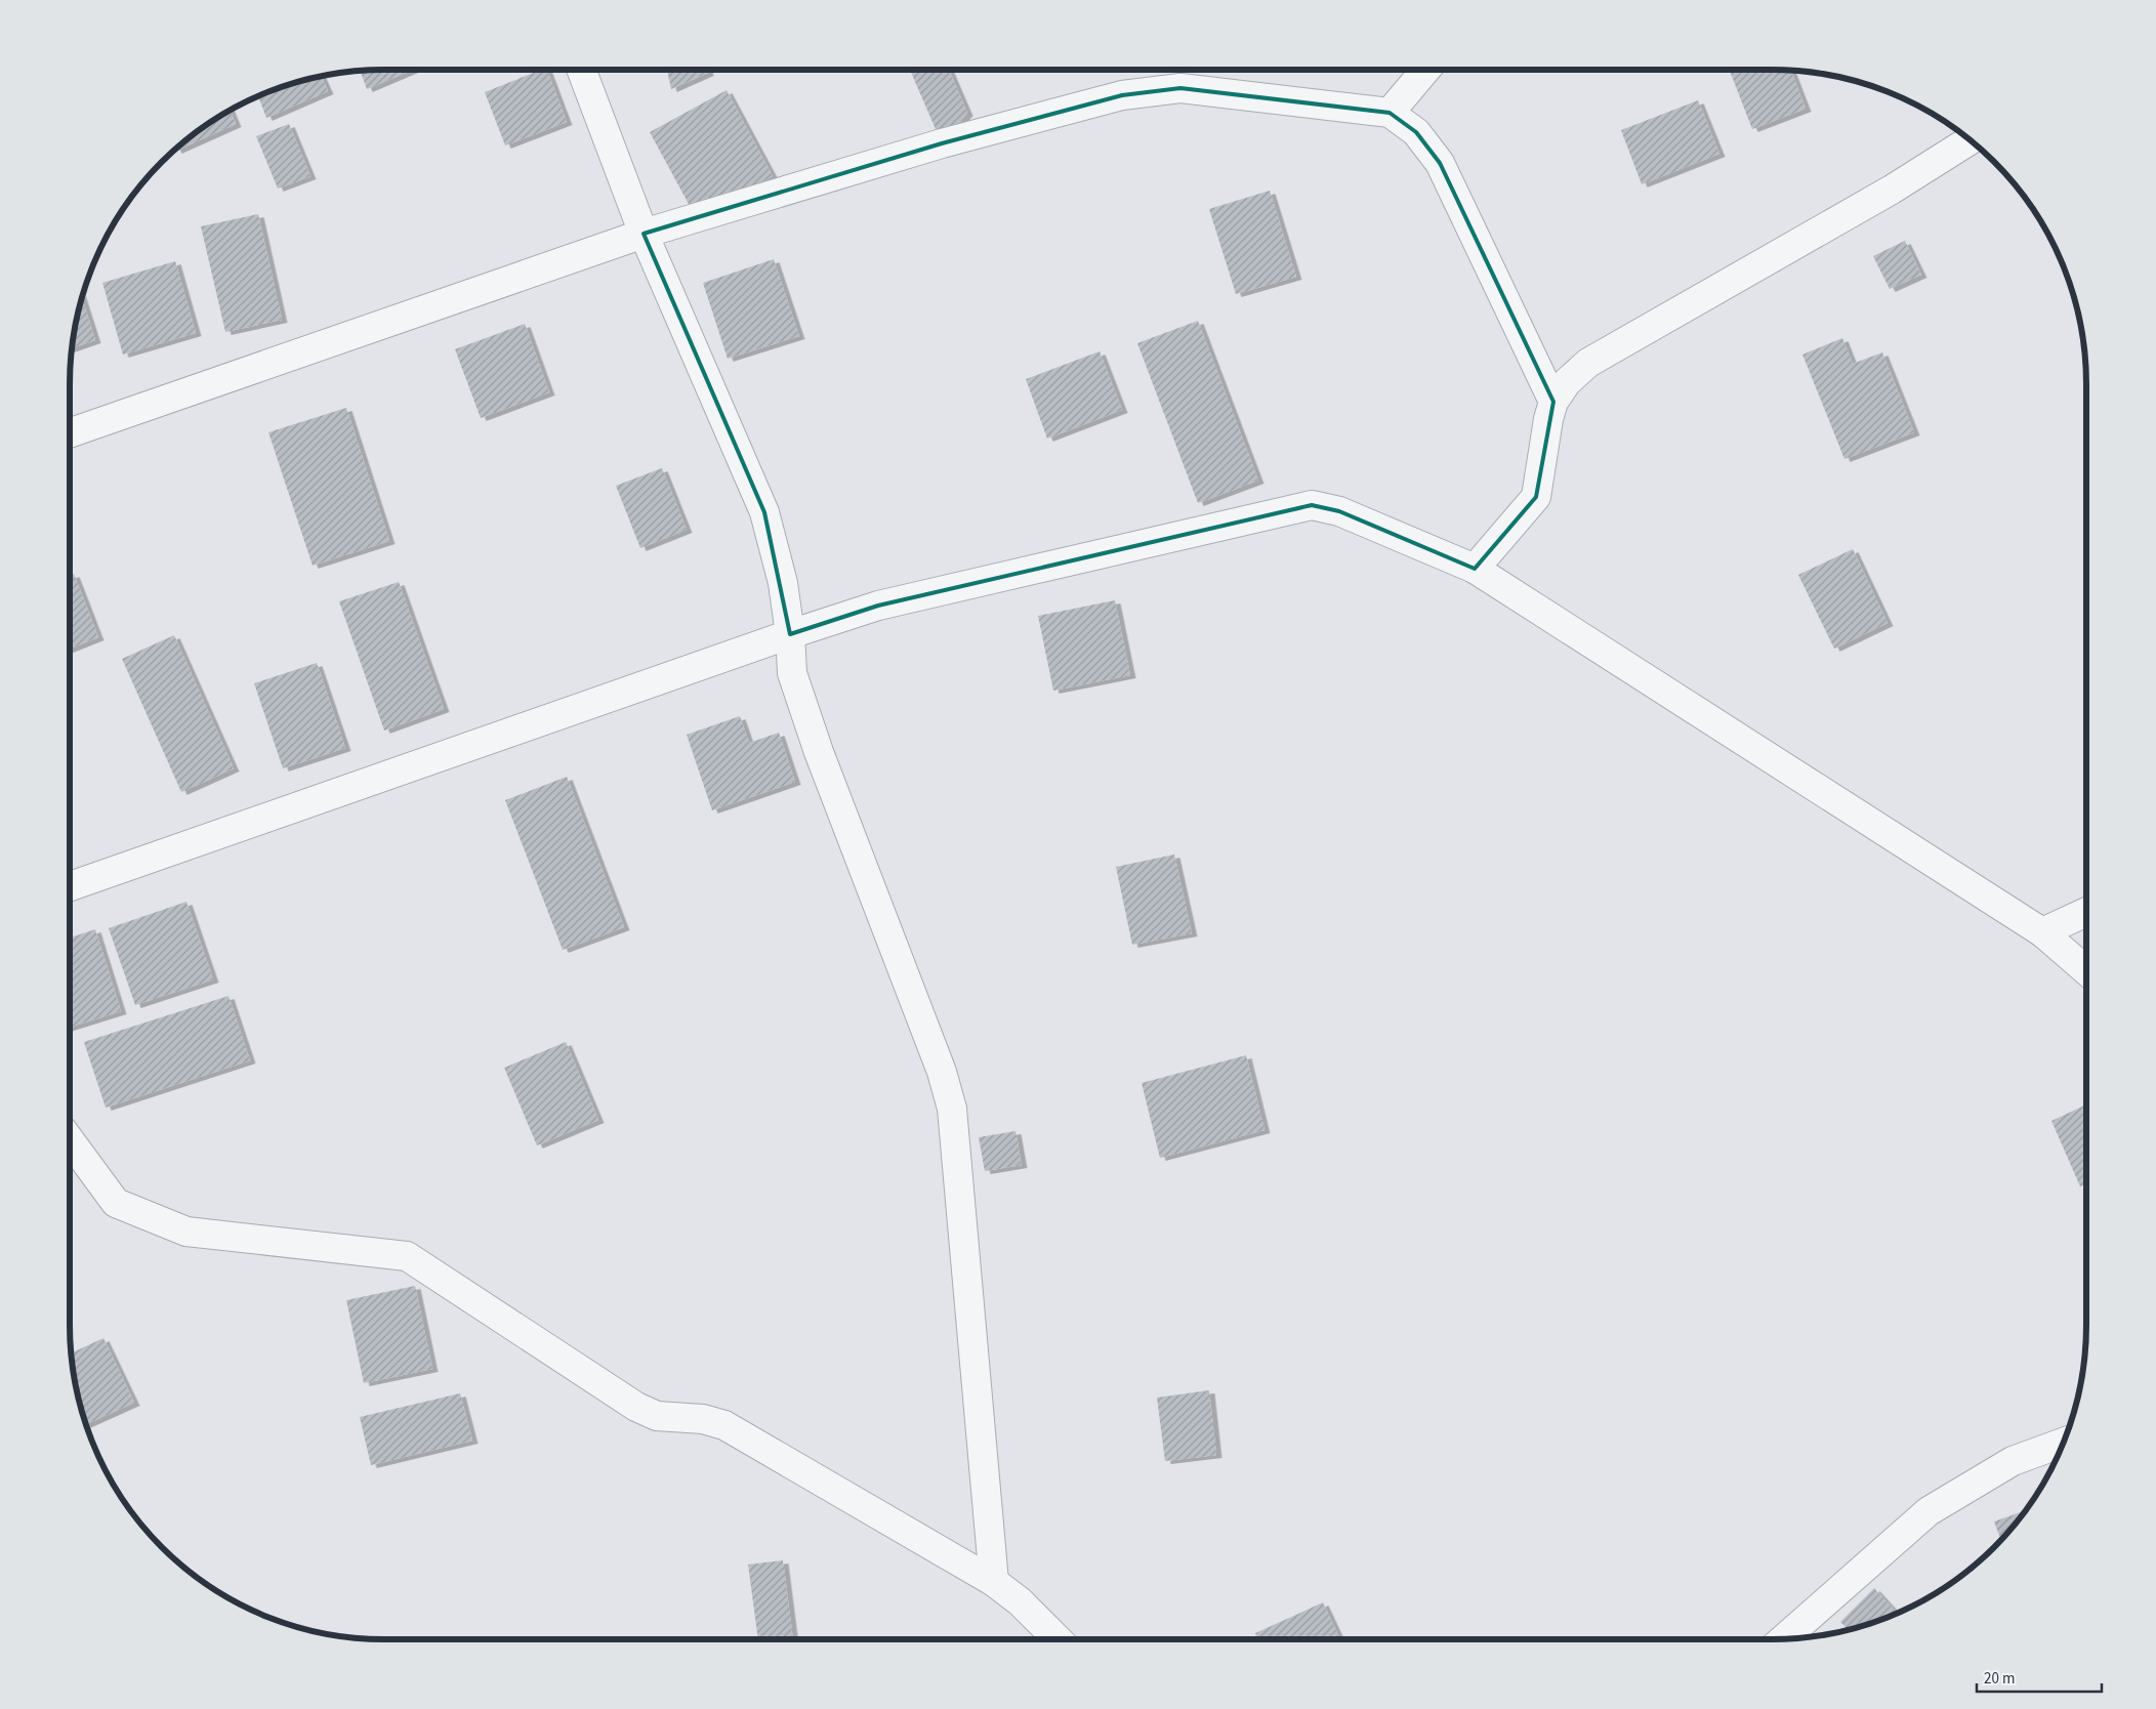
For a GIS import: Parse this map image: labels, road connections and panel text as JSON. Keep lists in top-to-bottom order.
{
  "scale_bar": "20 m"
}
